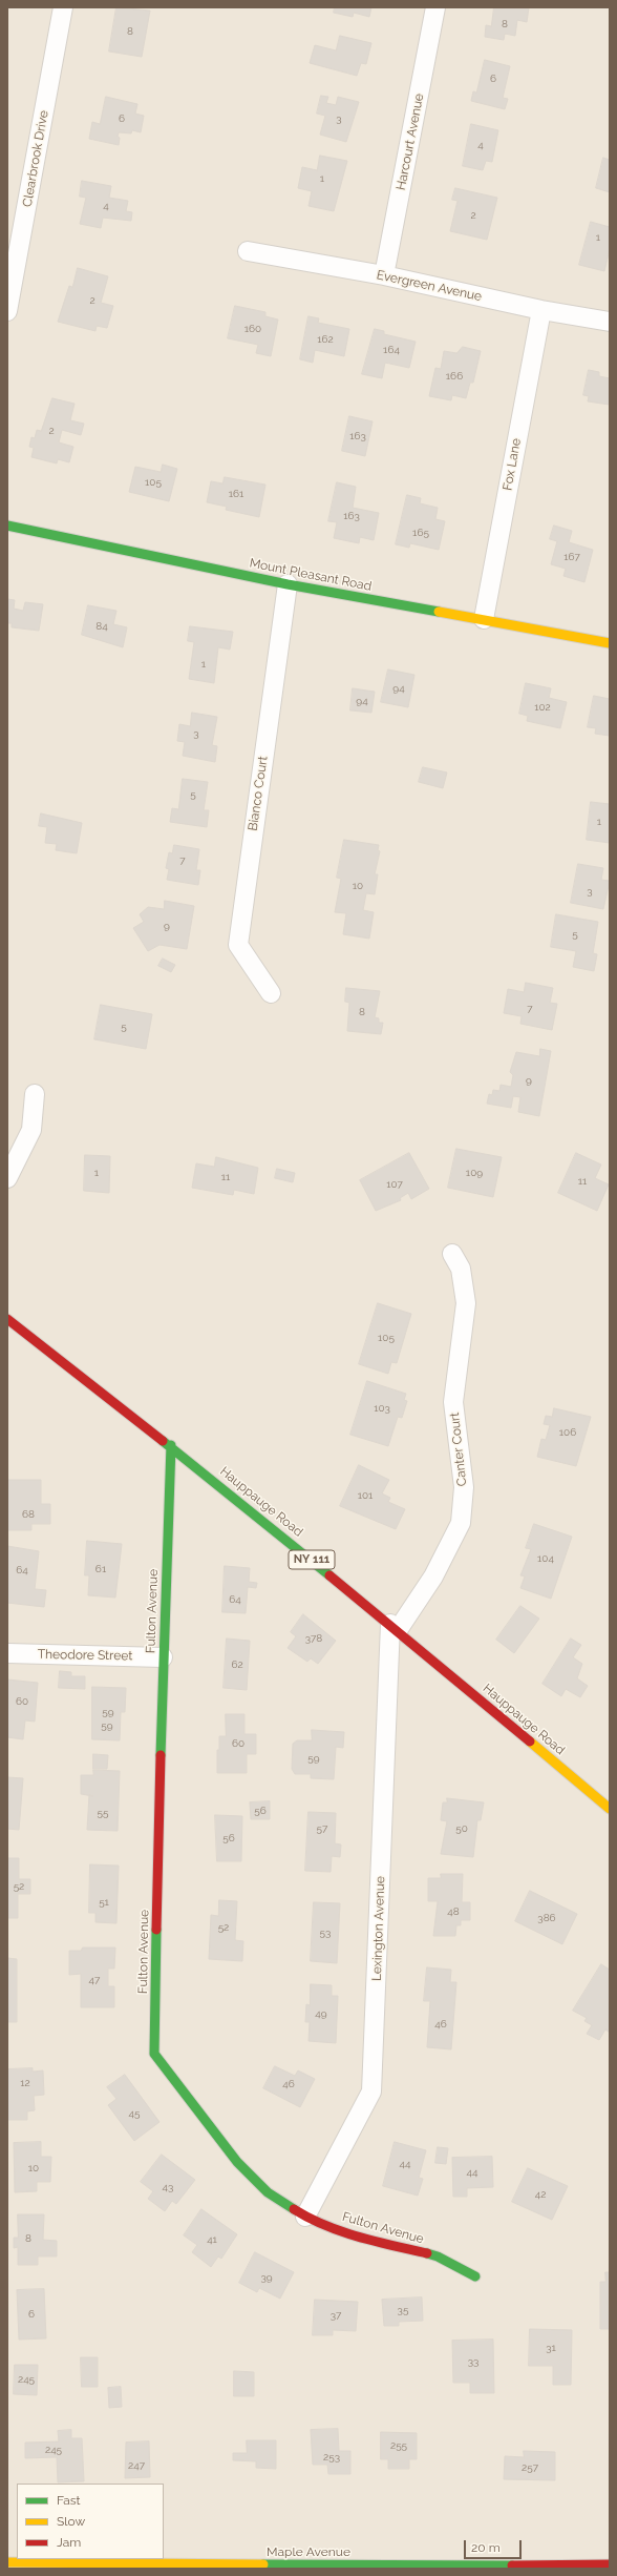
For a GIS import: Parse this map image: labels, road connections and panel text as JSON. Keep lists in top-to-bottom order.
{
  "streets": {
    "street": [
      "Harcourt Avenue",
      "Clearbrook Drive",
      "Evergreen Avenue",
      "Fox Lane",
      "Mount Pleasant Road",
      "Bianco Court",
      "Canter Court",
      "Hauppauge Road",
      "NY 111",
      "Fulton Avenue",
      "Theodore Street",
      "Lexington Avenue",
      "Maple Avenue"
    ]
  },
  "crossings": [
    ["Harcourt Avenue", "Evergreen Avenue"],
    ["Evergreen Avenue", "Fox Lane"],
    ["Fox Lane", "Mount Pleasant Road"],
    ["Mount Pleasant Road", "Bianco Court"],
    ["Canter Court", "Hauppauge Road"],
    ["Canter Court", "Lexington Avenue"],
    ["Hauppauge Road", "Fulton Avenue"],
    ["Hauppauge Road", "Lexington Avenue"],
    ["Fulton Avenue", "Theodore Street"],
    ["Fulton Avenue", "Lexington Avenue"]
  ],
  "house_numbers": [
    "8",
    "8",
    "6",
    "6",
    "3",
    "4",
    "1",
    "4",
    "2",
    "1",
    "2",
    "160",
    "162",
    "164",
    "166",
    "2",
    "163",
    "105",
    "161",
    "163",
    "165",
    "167",
    "84",
    "1",
    "94",
    "94",
    "102",
    "3",
    "5",
    "1",
    "7",
    "10",
    "3",
    "9",
    "5",
    "7",
    "8",
    "5",
    "9",
    "1",
    "109",
    "11",
    "11",
    "107",
    "105",
    "103",
    "106",
    "101",
    "68",
    "104",
    "61",
    "64",
    "64",
    "378",
    "62",
    "60",
    "59",
    "59",
    "60",
    "59",
    "56",
    "55",
    "57",
    "50",
    "56",
    "52",
    "51",
    "48",
    "386",
    "52",
    "53",
    "47",
    "49",
    "46",
    "12",
    "46",
    "45",
    "44",
    "10",
    "44",
    "43",
    "42",
    "8",
    "41",
    "39",
    "35",
    "6",
    "37",
    "31",
    "33",
    "245",
    "255",
    "245",
    "253",
    "247",
    "257"
  ],
  "legend": ["Fast", "Slow", "Jam"],
  "scale_bar": "20 m"
}
